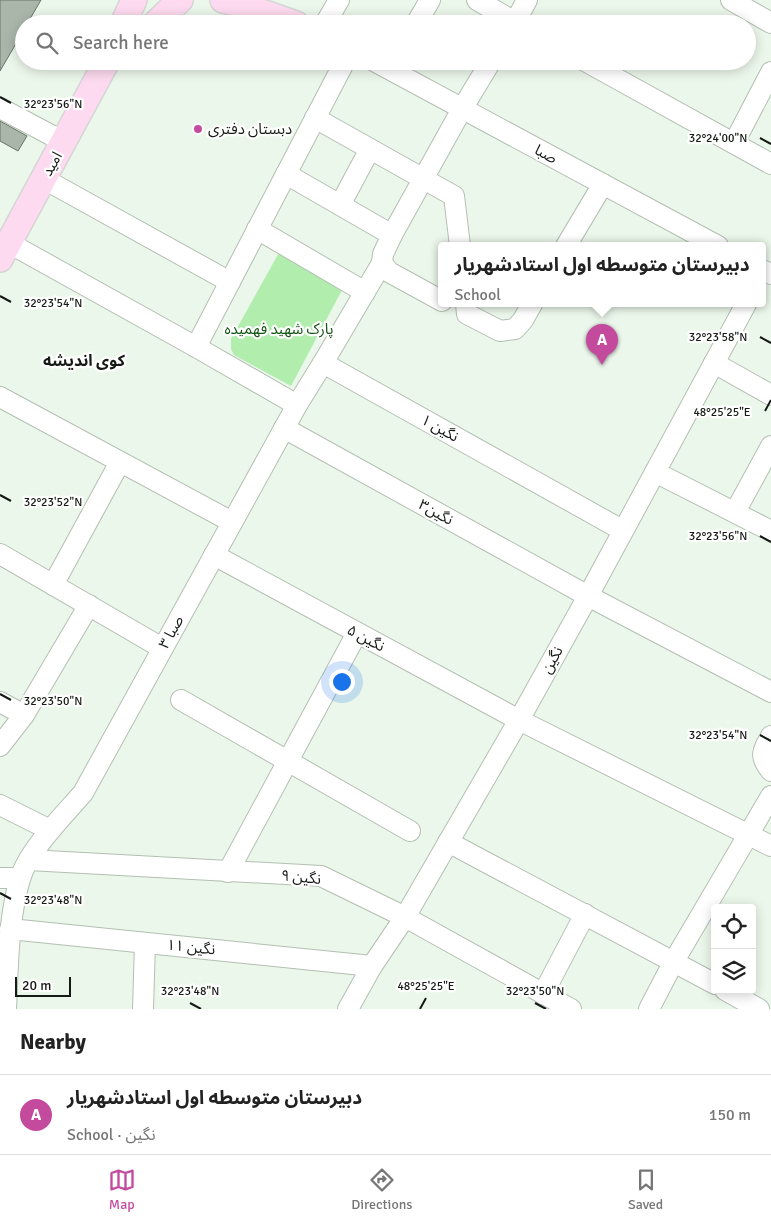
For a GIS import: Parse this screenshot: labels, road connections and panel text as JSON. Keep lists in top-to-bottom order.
{
  "streets": {
    "main road": ["امید"],
    "street": [
      "صبا",
      "نگین ۱",
      "نگین۳",
      "صبا ۳",
      "نگین ۵",
      "نگین",
      "نگین ۹",
      "نگین ۱۱"
    ]
  },
  "crossings": [
    ["نگین ۱", "نگین"],
    ["نگین۳", "صبا ۳"],
    ["نگین۳", "نگین"],
    ["صبا ۳", "نگین ۵"],
    ["صبا ۳", "نگین ۹"],
    ["صبا ۳", "نگین ۱۱"],
    ["نگین ۵", "نگین"],
    ["نگین", "نگین ۹"],
    ["نگین", "نگین ۱۱"]
  ],
  "districts": ["کوی اندیشه"],
  "parks": ["پارک شهید فهمیده"],
  "places": ["دبستان دفتری"],
  "scale_bar": "20 m",
  "page": {
    "search": "Search here",
    "popup": ["دبیرستان متوسطه اول استادشهریار", "School"],
    "pins": "A",
    "scale": "20 m",
    "heading": "Nearby",
    "list": [
      {
        "mark": "A",
        "name": "دبیرستان متوسطه اول استادشهریار",
        "note": "School · نگین",
        "value": "150 m"
      }
    ],
    "nav": ["Map", "Directions", "Saved"]
  },
  "coordinates": [
    "32°23'56\"N",
    "32°24'00\"N",
    "32°23'54\"N",
    "32°23'58\"N",
    "48°25'25\"E",
    "32°23'52\"N",
    "32°23'50\"N",
    "32°23'48\"N"
  ]
}
